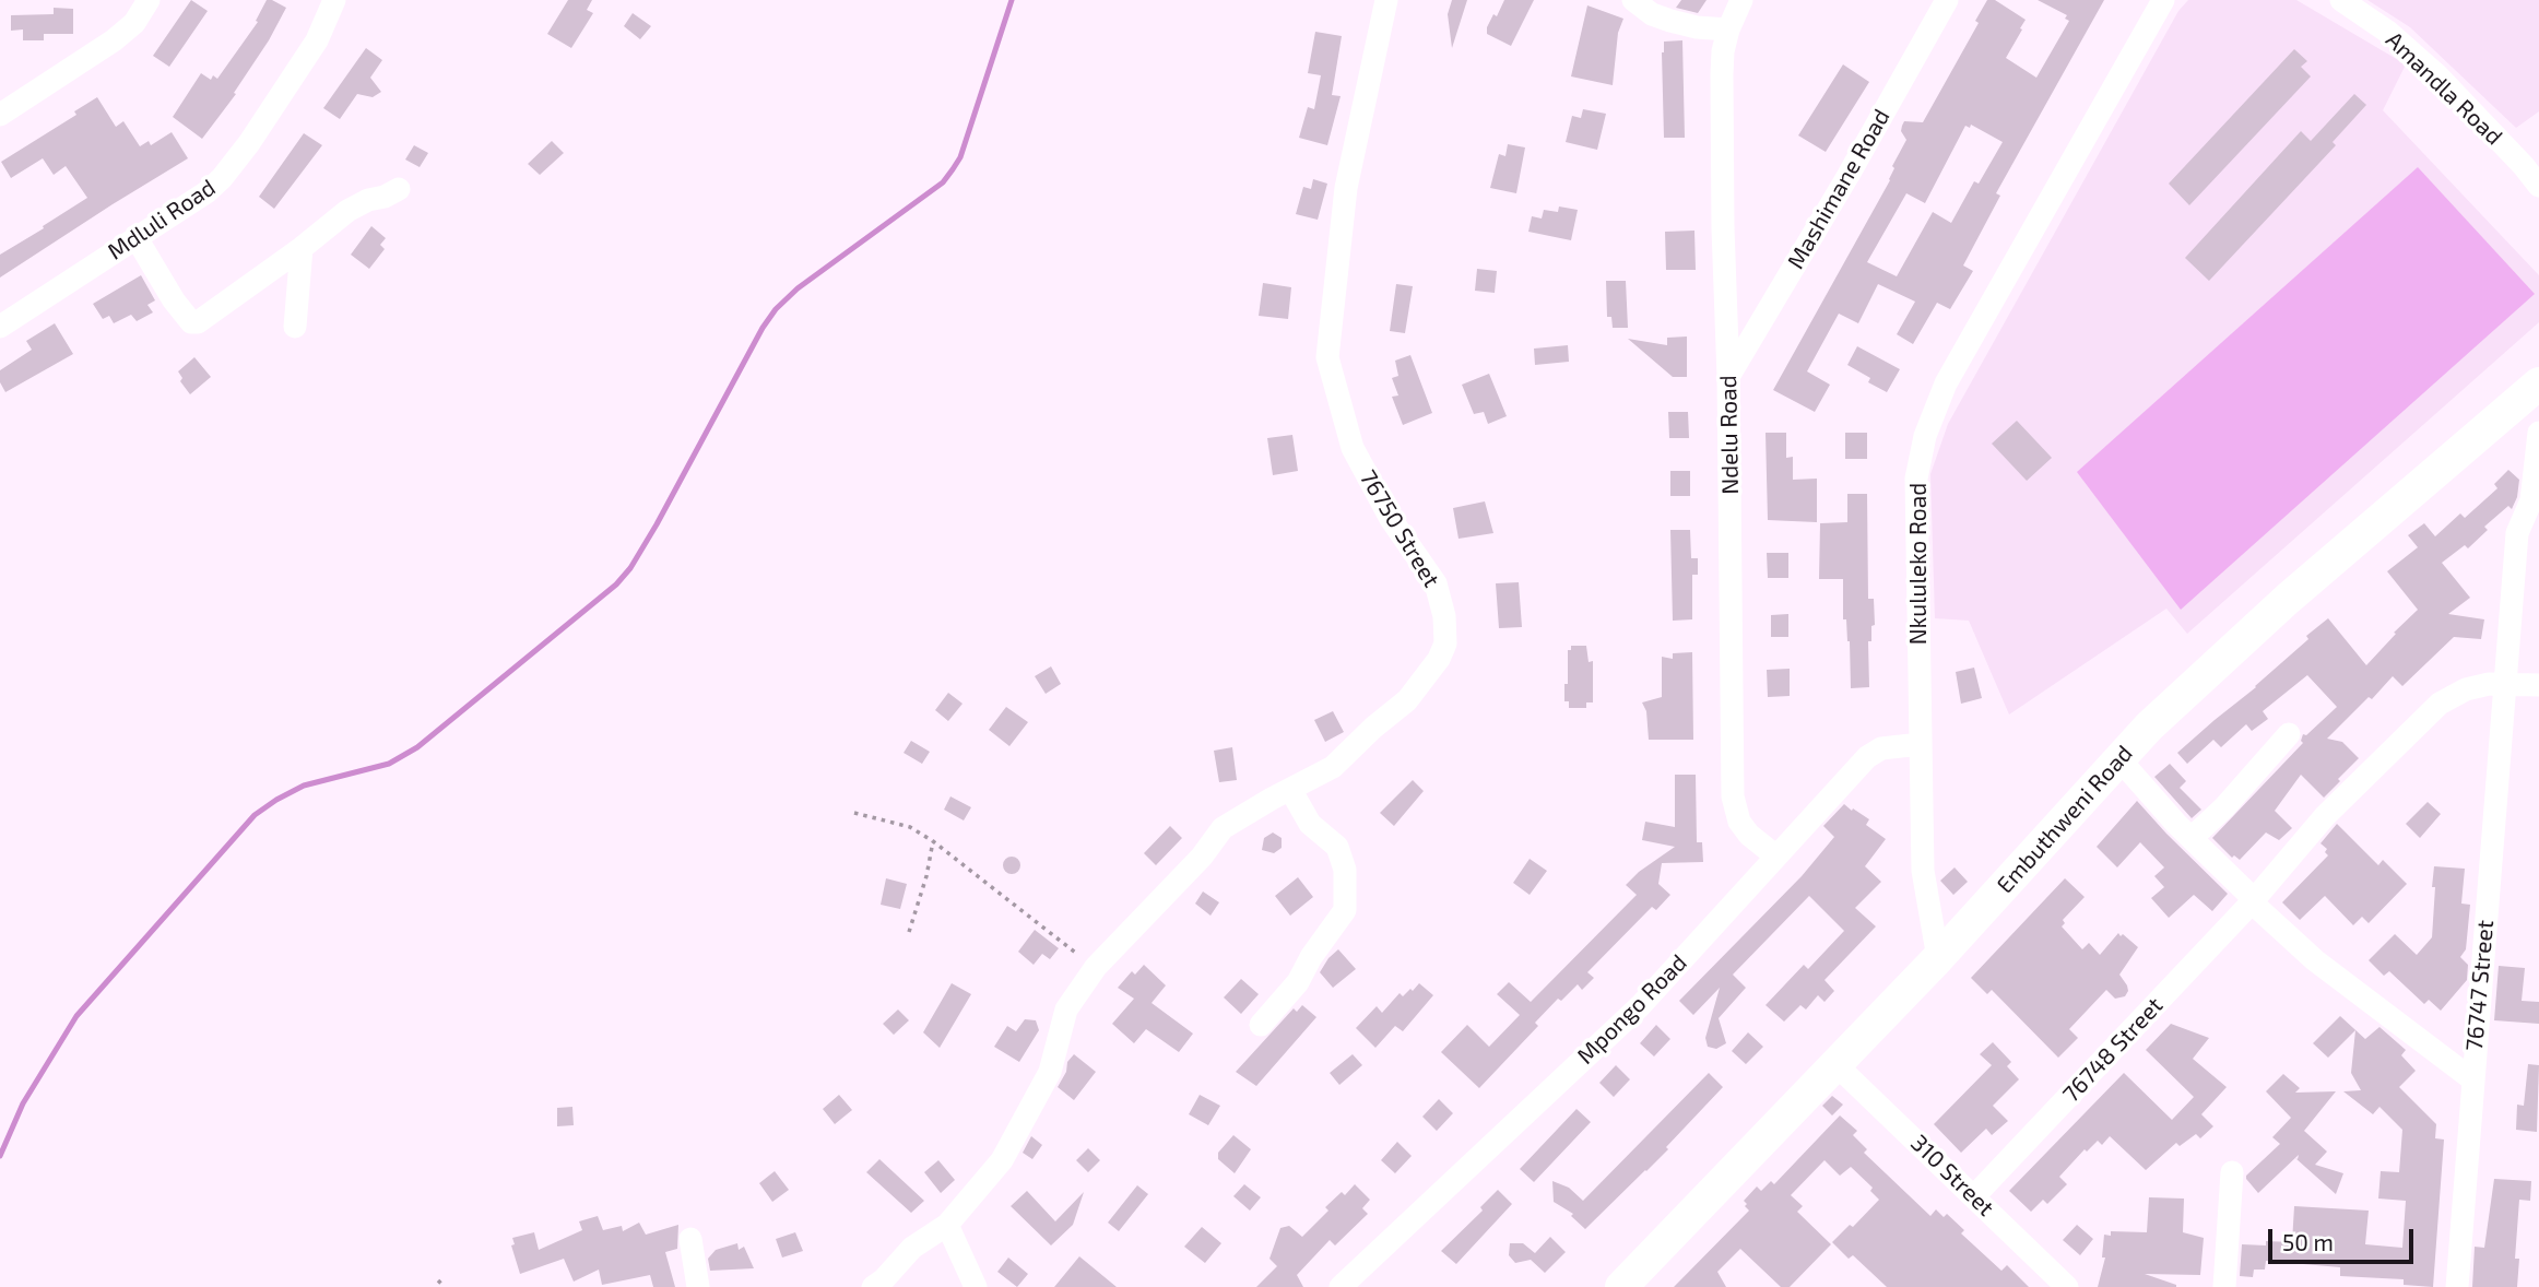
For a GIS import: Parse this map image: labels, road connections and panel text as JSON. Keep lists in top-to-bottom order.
{
  "streets": {
    "street": [
      "Amandla Road",
      "Mashimane Road",
      "Mdluli Road",
      "Ndelu Road",
      "76750 Street",
      "Nkululeko Road",
      "Embuthweni Road",
      "76747 Street",
      "Mpongo Road",
      "76748 Street",
      "310 Street"
    ]
  },
  "crossings": [
    ["Mashimane Road", "Ndelu Road"],
    ["Ndelu Road", "Mpongo Road"],
    ["Nkululeko Road", "Embuthweni Road"],
    ["Nkululeko Road", "Mpongo Road"],
    ["Embuthweni Road", "310 Street"],
    ["76747 Street", "76748 Street"],
    ["76748 Street", "310 Street"]
  ],
  "scale_bar": "50 m"
}
